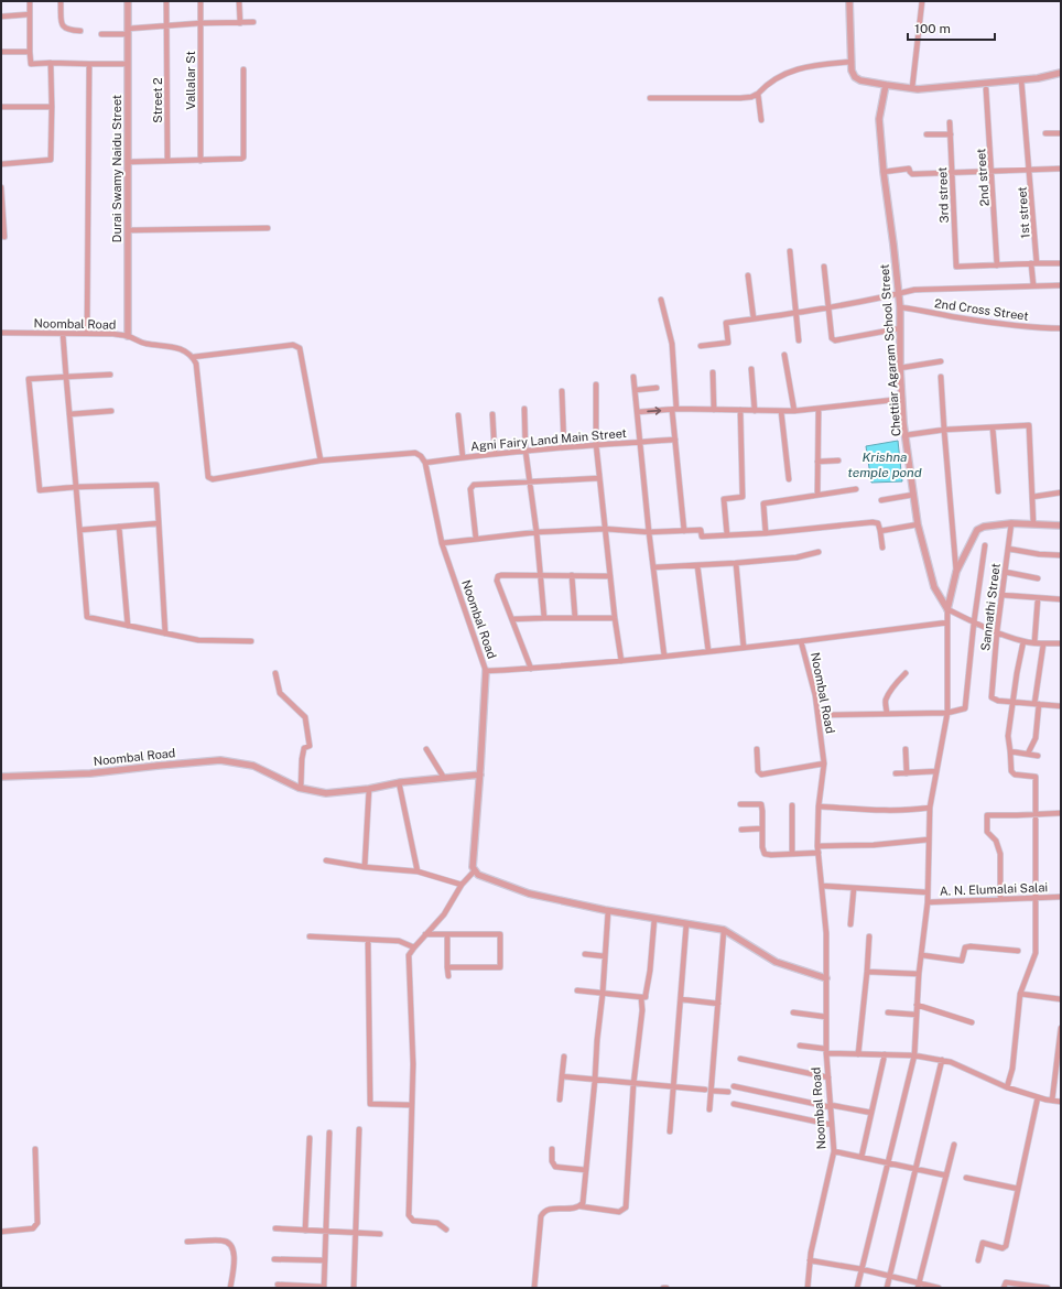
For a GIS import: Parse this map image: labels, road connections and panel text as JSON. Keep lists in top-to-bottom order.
{
  "streets": {
    "street": [
      "Vallalar St",
      "Street 2",
      "Durai Swamy Naidu Street",
      "2nd street",
      "3rd street",
      "1st street",
      "2nd Cross Street",
      "Noombal Road",
      "Chettiar Agaram School Street",
      "Agni Fairy Land Main Street",
      "Sannathi Street",
      "A. N. Elumalai Salai"
    ]
  },
  "crossings": [
    ["Durai Swamy Naidu Street", "Noombal Road"],
    ["2nd street", "3rd street"],
    ["2nd Cross Street", "Chettiar Agaram School Street"],
    ["Noombal Road", "Agni Fairy Land Main Street"]
  ],
  "water": ["Krishna temple pond"],
  "scale_bar": "100 m"
}
